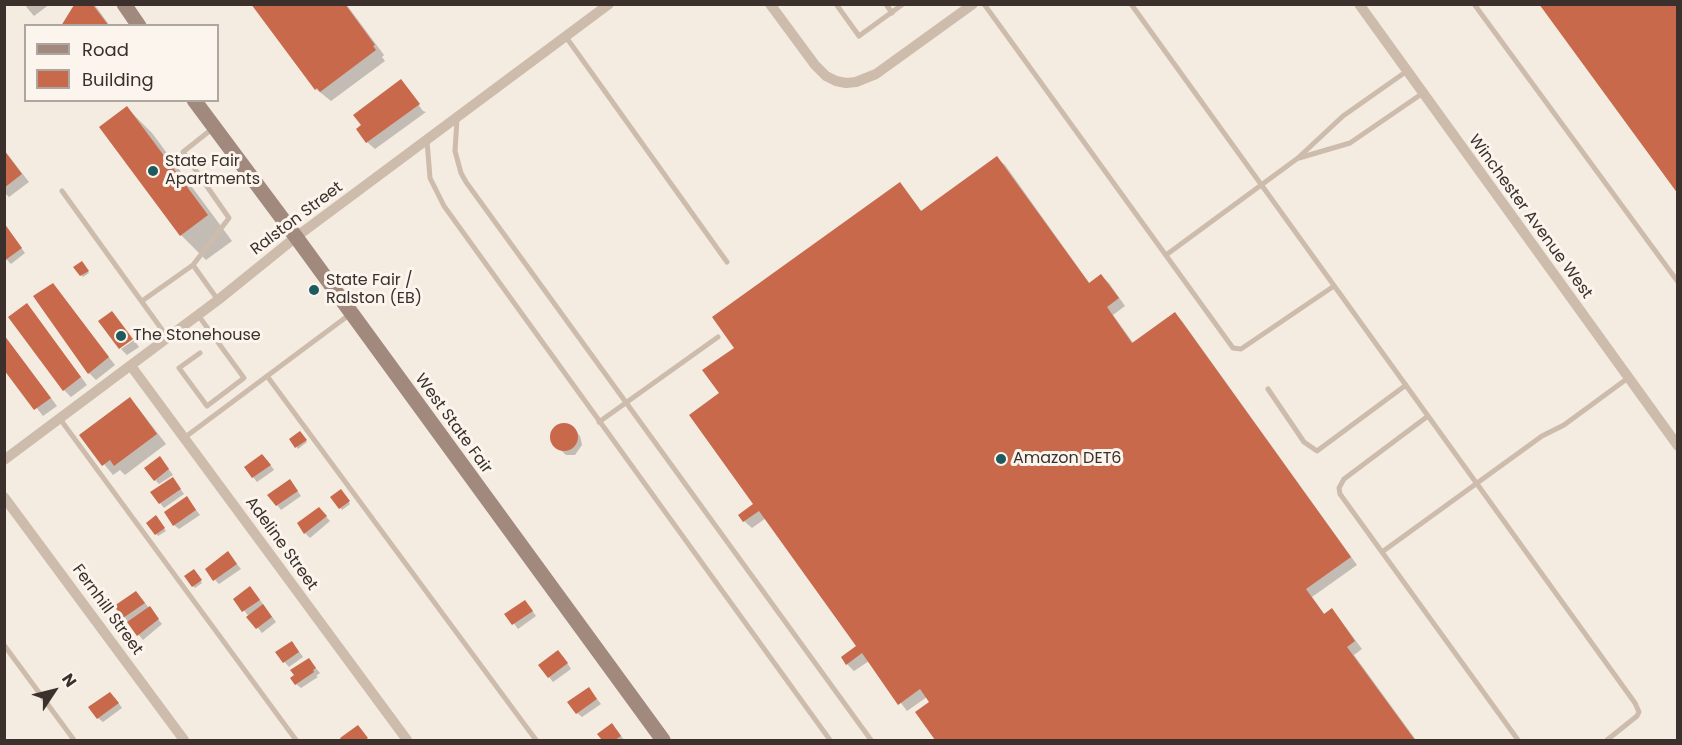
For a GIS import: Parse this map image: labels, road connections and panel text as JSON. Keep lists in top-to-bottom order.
{
  "streets": {
    "street": [
      "Winchester Avenue West",
      "Ralston Street",
      "West State Fair",
      "Adeline Street",
      "Fernhill Street"
    ]
  },
  "crossings": [
    ["Ralston Street", "West State Fair"],
    ["Ralston Street", "Adeline Street"]
  ],
  "places": [
    "State Fair Apartments",
    "State Fair / Ralston (EB)",
    "The Stonehouse",
    "Amazon DET6"
  ],
  "legend": ["Road", "Building"],
  "north": "top right"
}
